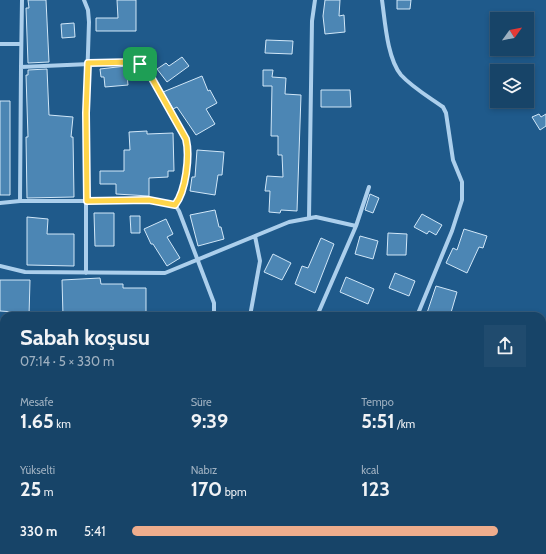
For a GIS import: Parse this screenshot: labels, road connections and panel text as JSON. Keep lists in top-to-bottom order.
{
  "north": "top right",
  "page": {
    "heading": ["Sabah koşusu", "07:14 · 5 × 330 m"],
    "stats": [
      ["Mesafe", "1.65 km"],
      ["Süre", "9:39"],
      ["Tempo", "5:51 /km"],
      ["Yükselti", "25 m"],
      ["Nabız", "170 bpm"],
      ["kcal", "123"]
    ],
    "list": [
      {
        "name": "330 m",
        "note": "5:41"
      }
    ]
  }
}
